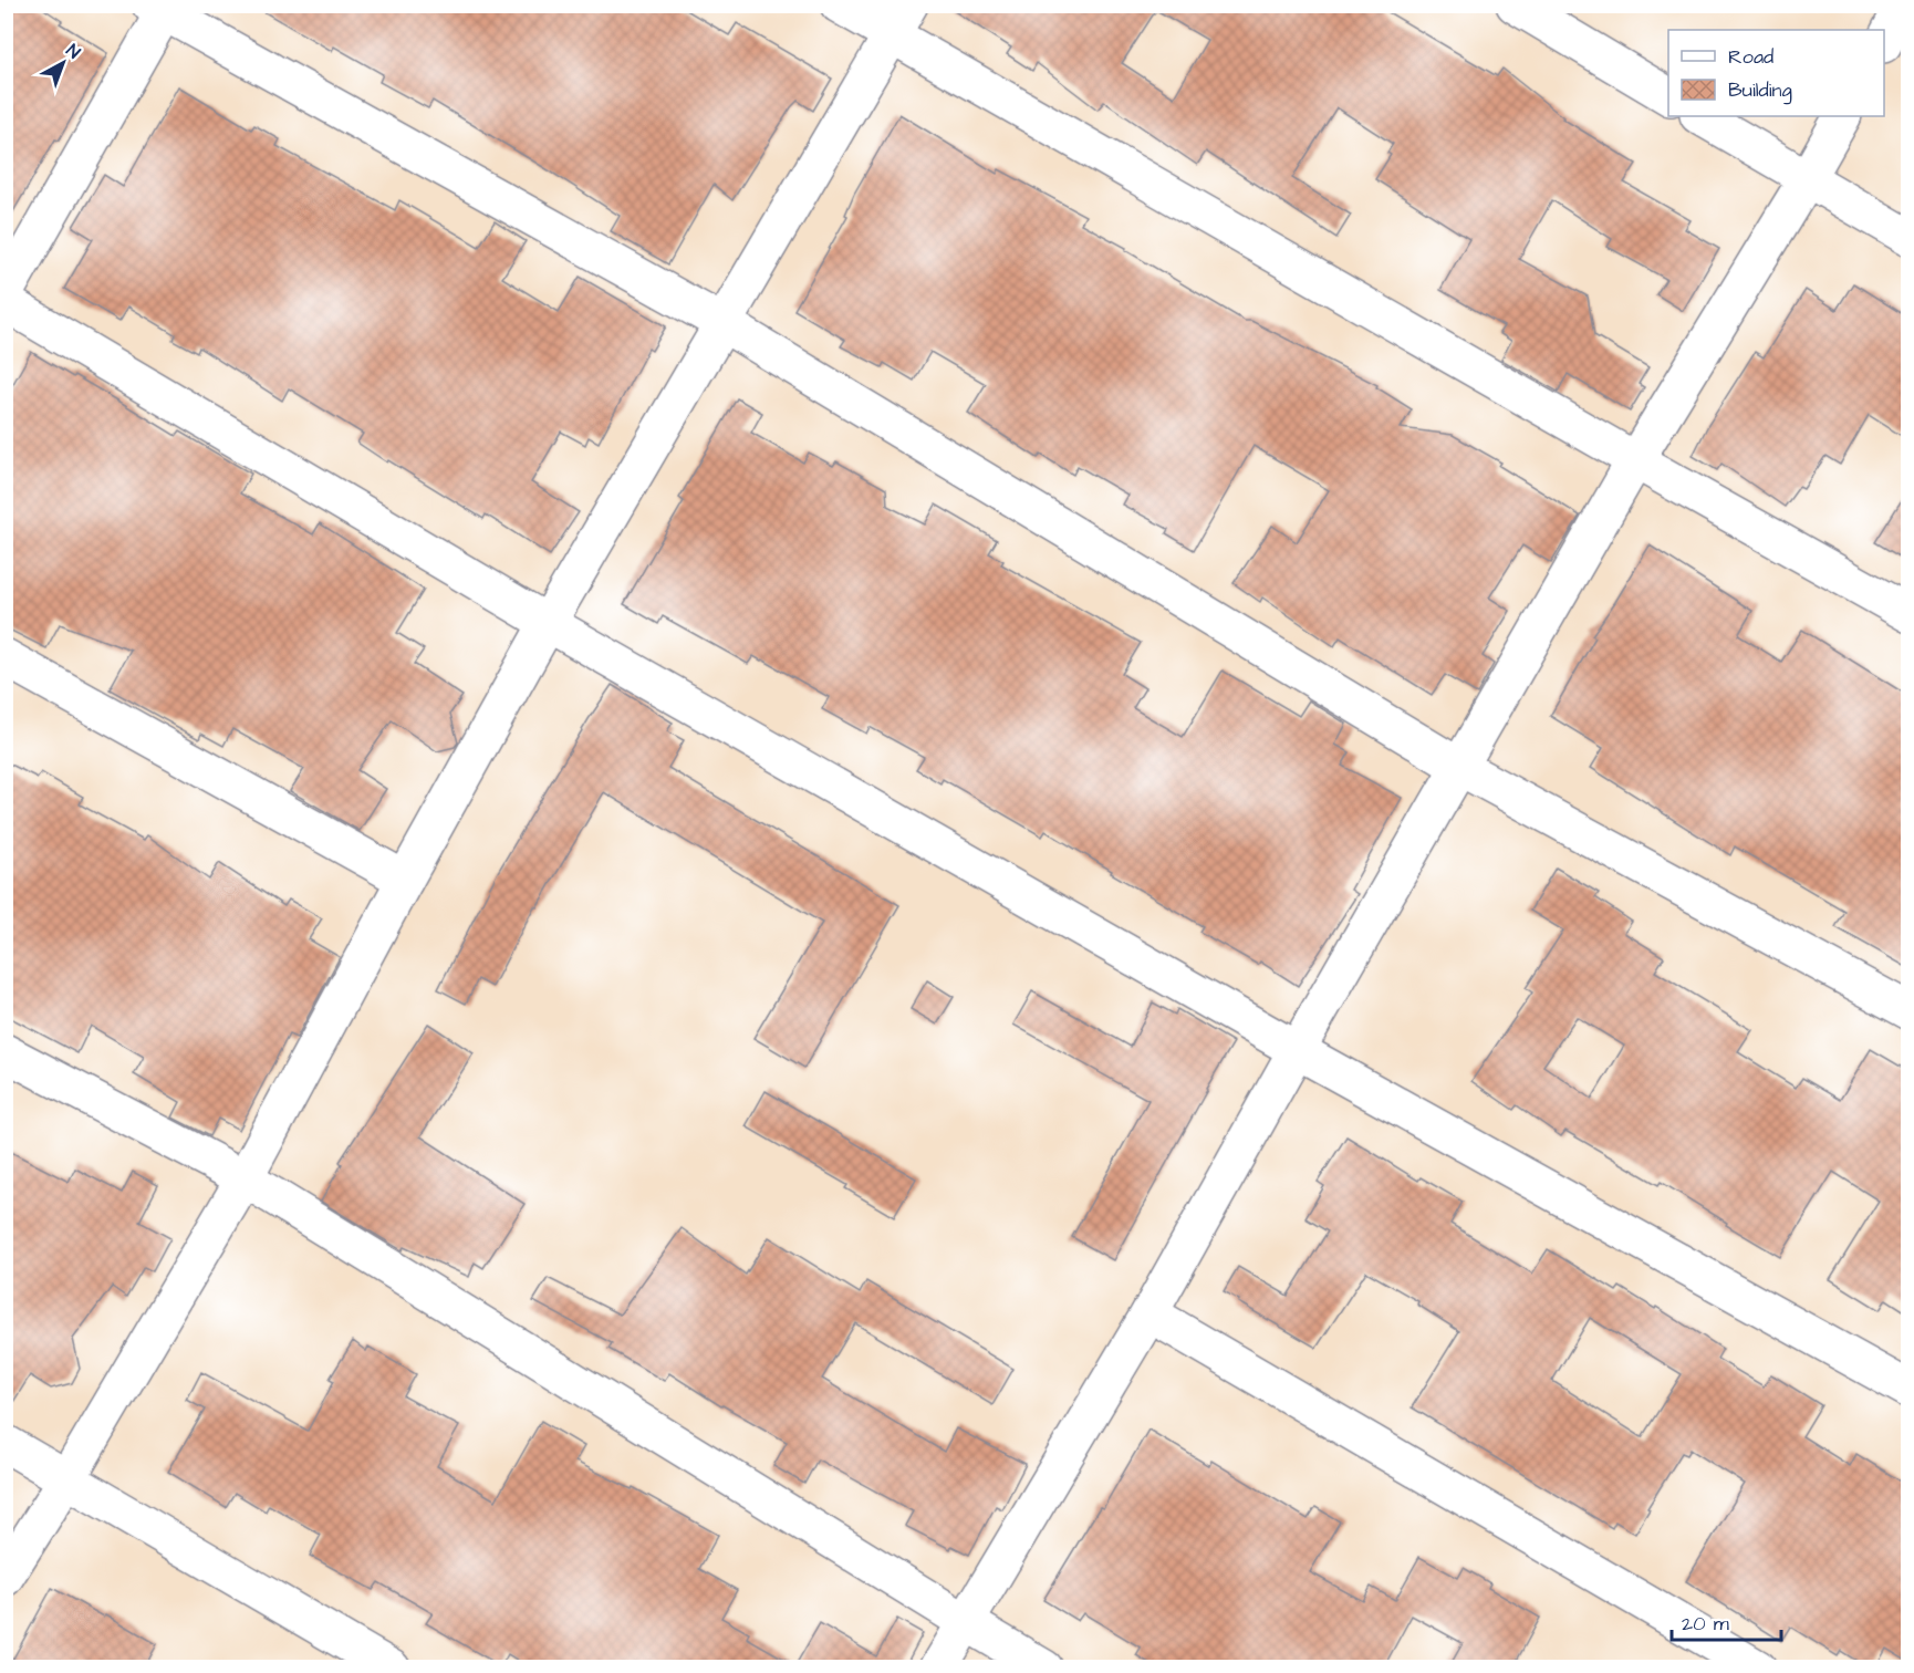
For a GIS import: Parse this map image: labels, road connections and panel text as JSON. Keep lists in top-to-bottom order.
{
  "legend": ["Road", "Building"],
  "scale_bar": "20 m",
  "north": "top right"
}
